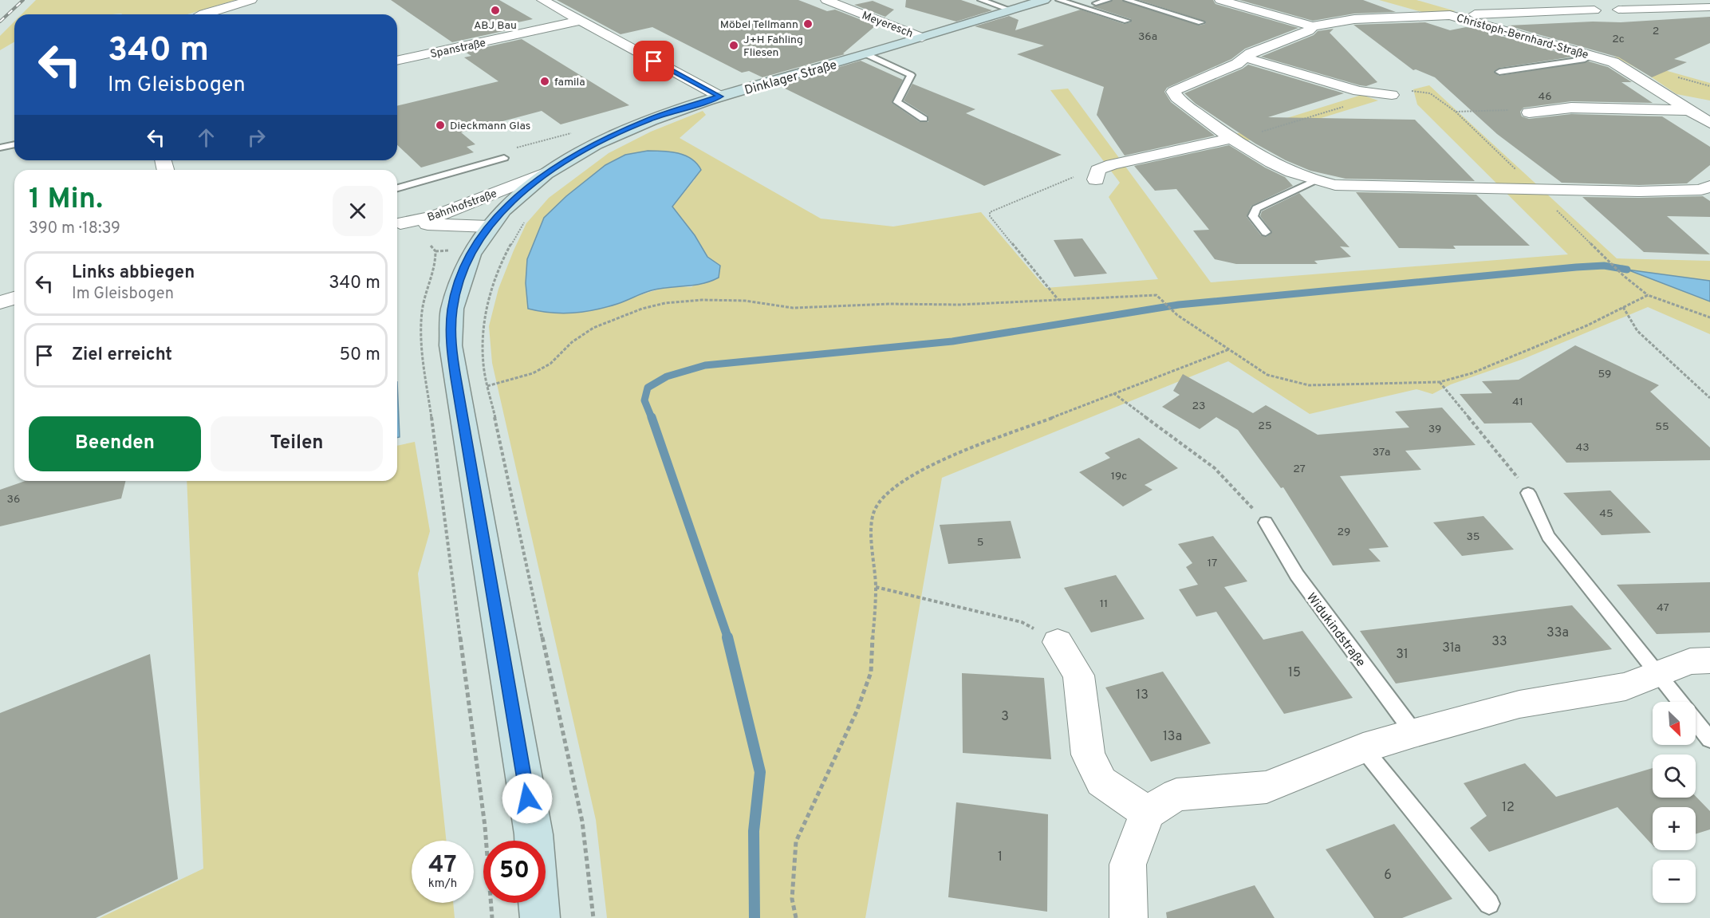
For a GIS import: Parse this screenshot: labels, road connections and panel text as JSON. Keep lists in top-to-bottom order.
{
  "streets": {
    "main road": ["Dinklager Straße"],
    "street": [
      "Meyeresch",
      "Christoph-Bernhard-Straße",
      "Spanstraße",
      "Bahnhofstraße"
    ],
    "lane": ["Widukindstraße"]
  },
  "crossings": [
    ["Meyeresch", "Dinklager Straße"],
    ["Dinklager Straße", "Bahnhofstraße"]
  ],
  "places": [
    "ABJ Bau",
    "Möbel Tellmann",
    "J+H Fahling Fliesen",
    "famila",
    "Dieckmann Glas"
  ],
  "house_numbers": [
    "2",
    "36a",
    "2c",
    "46",
    "59",
    "41",
    "23",
    "25",
    "55",
    "39",
    "43",
    "37a",
    "27",
    "19c",
    "36",
    "45",
    "29",
    "35",
    "5",
    "17",
    "11",
    "47",
    "33a",
    "33",
    "31a",
    "31",
    "15",
    "13",
    "3",
    "13a",
    "12",
    "1",
    "6"
  ],
  "north": "bottom right",
  "page": {
    "turn": ["340 m", "Im Gleisbogen"],
    "heading": ["1 Min.", "390 m · 18:39"],
    "list": [
      {
        "name": "Links abbiegen",
        "note": "Im Gleisbogen",
        "value": "340 m"
      },
      {
        "name": "Ziel erreicht",
        "value": "50 m"
      }
    ],
    "buttons": ["Beenden", "Teilen"],
    "map_buttons": ["+", "−"],
    "speed": "47 km/h",
    "limit": "50"
  }
}
